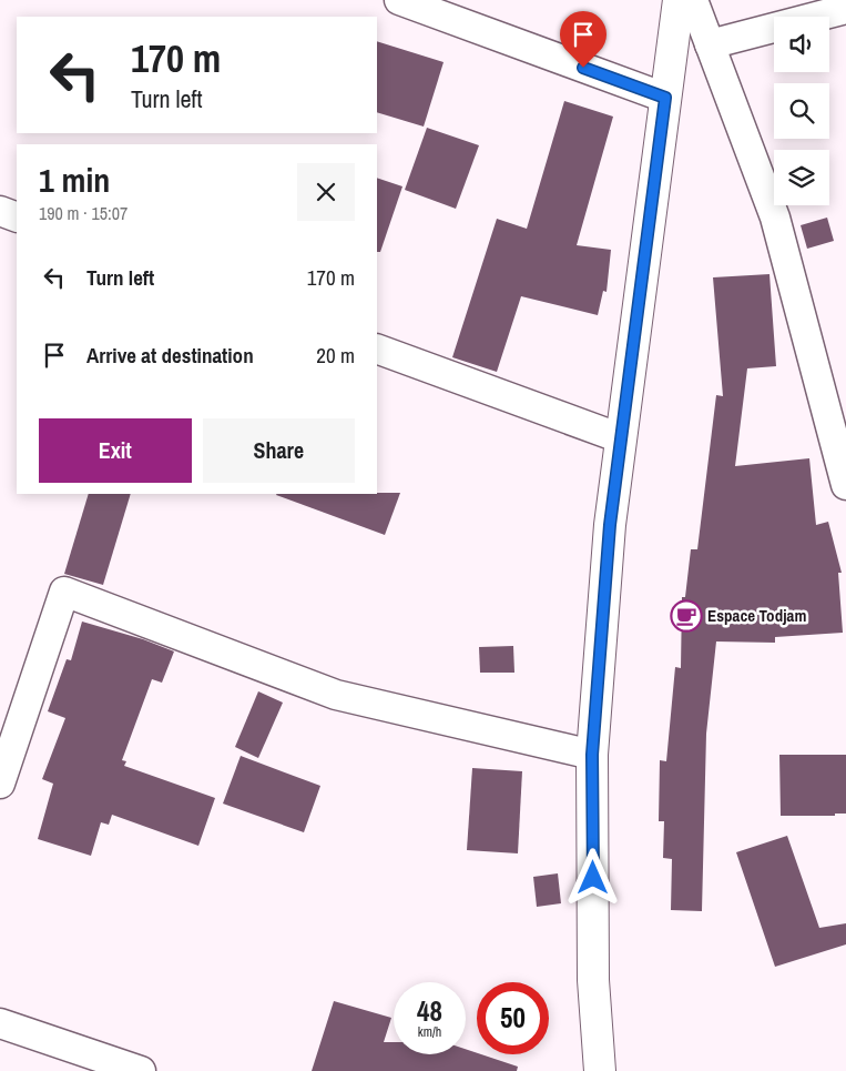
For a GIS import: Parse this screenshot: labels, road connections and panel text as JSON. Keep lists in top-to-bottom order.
{
  "places": {
    "cafe": ["Espace Todjam"]
  },
  "page": {
    "turn": ["170 m", "Turn left"],
    "heading": ["1 min", "190 m · 15:07"],
    "list": [
      {
        "name": "Turn left",
        "value": "170 m"
      },
      {
        "name": "Arrive at destination",
        "value": "20 m"
      }
    ],
    "buttons": ["Exit", "Share"],
    "speed": "48 km/h",
    "limit": "50"
  }
}
